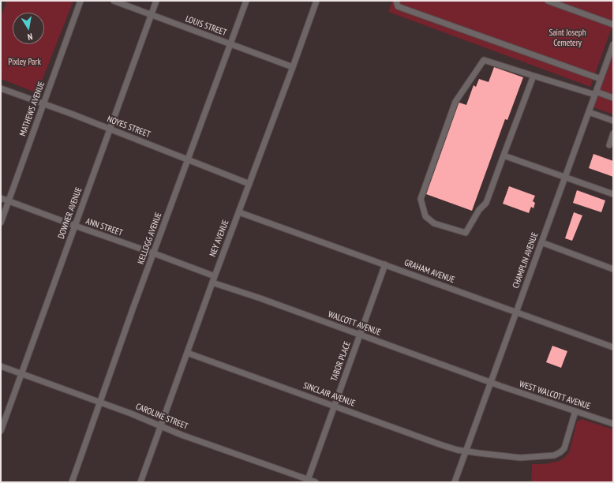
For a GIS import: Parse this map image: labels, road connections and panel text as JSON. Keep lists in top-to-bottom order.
{
  "streets": {
    "street": [
      "LOUIS STREET",
      "MATHEWS AVENUE",
      "NOYES STREET",
      "DOWNER AVENUE",
      "ANN STREET",
      "KELLOGG AVENUE",
      "NEY AVENUE",
      "CHAMPLIN AVENUE",
      "GRAHAM AVENUE",
      "WALCOTT AVENUE",
      "TABOR PLACE",
      "SINCLAIR AVENUE",
      "WEST WALCOTT AVENUE",
      "CAROLINE STREET"
    ]
  },
  "crossings": [
    ["LOUIS STREET", "DOWNER AVENUE"],
    ["LOUIS STREET", "KELLOGG AVENUE"],
    ["LOUIS STREET", "NEY AVENUE"],
    ["MATHEWS AVENUE", "NOYES STREET"],
    ["MATHEWS AVENUE", "ANN STREET"],
    ["NOYES STREET", "DOWNER AVENUE"],
    ["NOYES STREET", "KELLOGG AVENUE"],
    ["NOYES STREET", "NEY AVENUE"],
    ["DOWNER AVENUE", "ANN STREET"],
    ["DOWNER AVENUE", "CAROLINE STREET"],
    ["ANN STREET", "KELLOGG AVENUE"],
    ["ANN STREET", "WALCOTT AVENUE"],
    ["KELLOGG AVENUE", "CAROLINE STREET"],
    ["NEY AVENUE", "GRAHAM AVENUE"],
    ["NEY AVENUE", "WALCOTT AVENUE"],
    ["NEY AVENUE", "SINCLAIR AVENUE"],
    ["NEY AVENUE", "CAROLINE STREET"],
    ["CHAMPLIN AVENUE", "GRAHAM AVENUE"],
    ["CHAMPLIN AVENUE", "WALCOTT AVENUE"],
    ["CHAMPLIN AVENUE", "SINCLAIR AVENUE"],
    ["CHAMPLIN AVENUE", "WEST WALCOTT AVENUE"],
    ["GRAHAM AVENUE", "TABOR PLACE"],
    ["WALCOTT AVENUE", "TABOR PLACE"],
    ["WALCOTT AVENUE", "WEST WALCOTT AVENUE"],
    ["TABOR PLACE", "SINCLAIR AVENUE"],
    ["TABOR PLACE", "CAROLINE STREET"],
    ["SINCLAIR AVENUE", "WEST WALCOTT AVENUE"]
  ],
  "parks": ["Saint Joseph Cemetery", "Pixley Park"],
  "north": "bottom"
}
